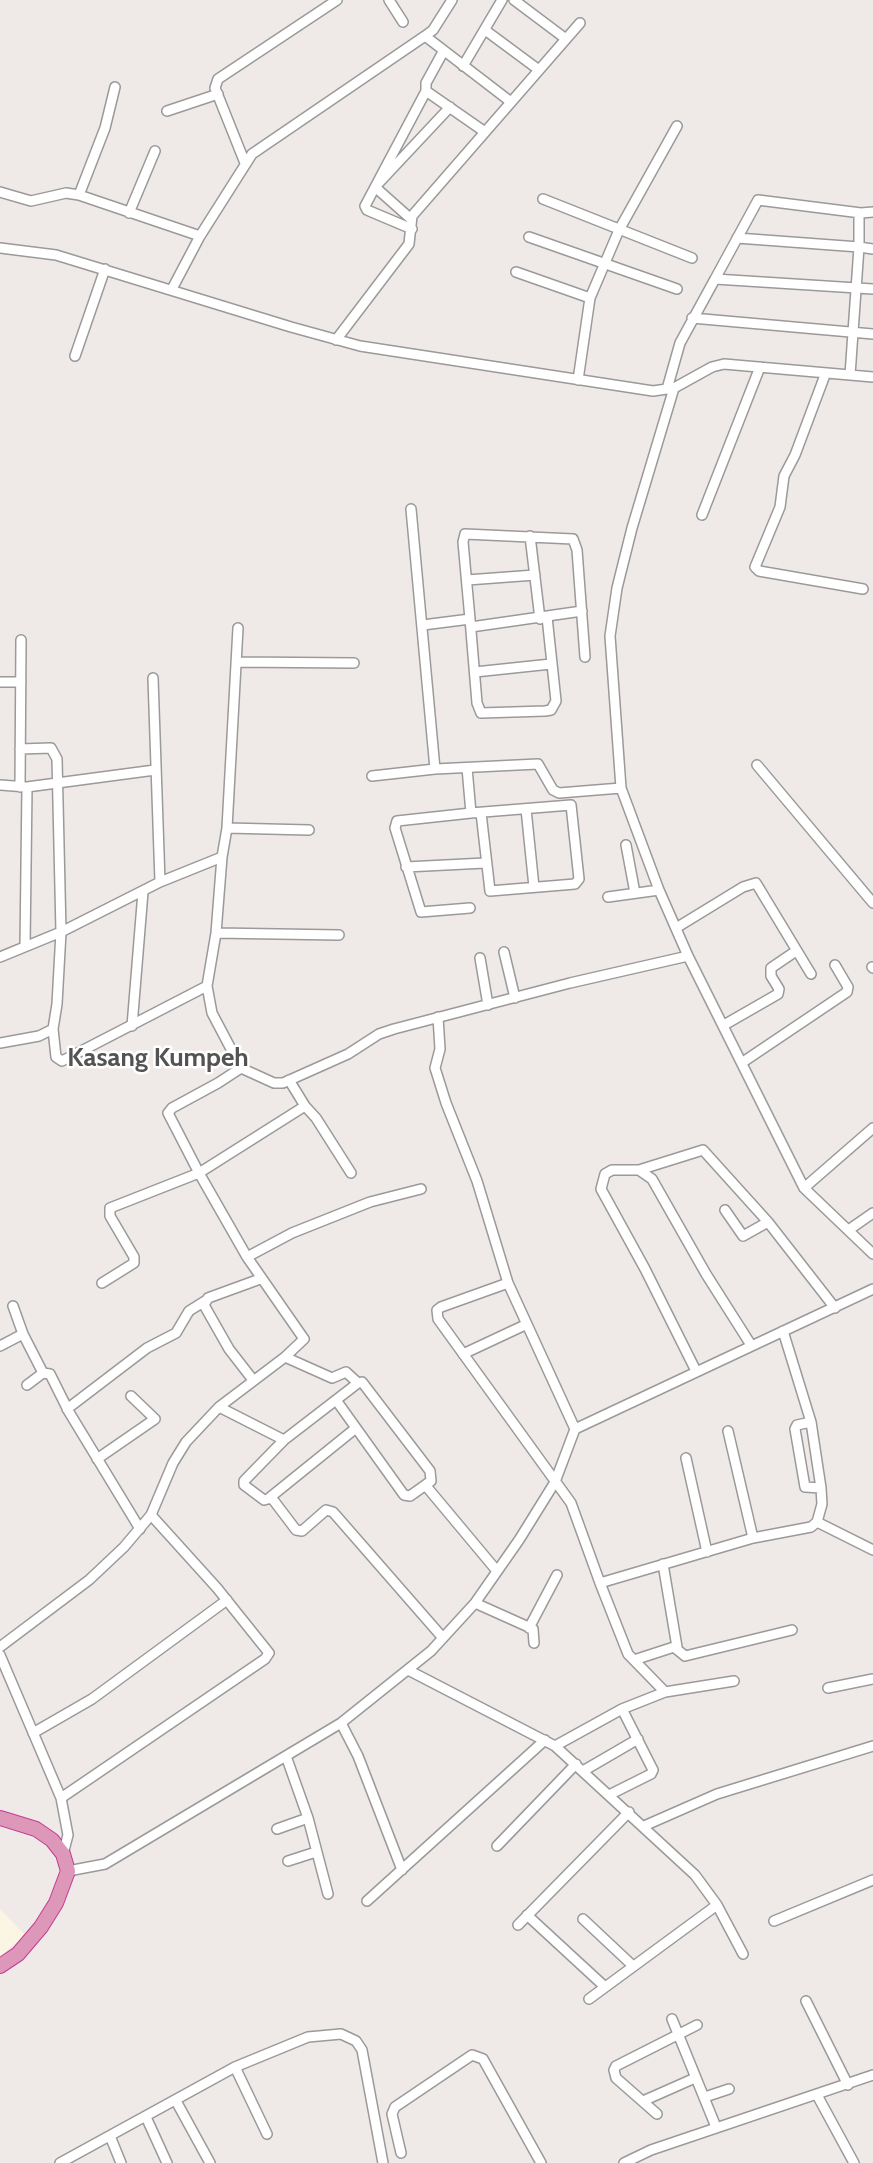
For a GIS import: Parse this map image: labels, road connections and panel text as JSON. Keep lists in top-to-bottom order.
{
  "districts": ["Kasang Kumpeh"]
}
